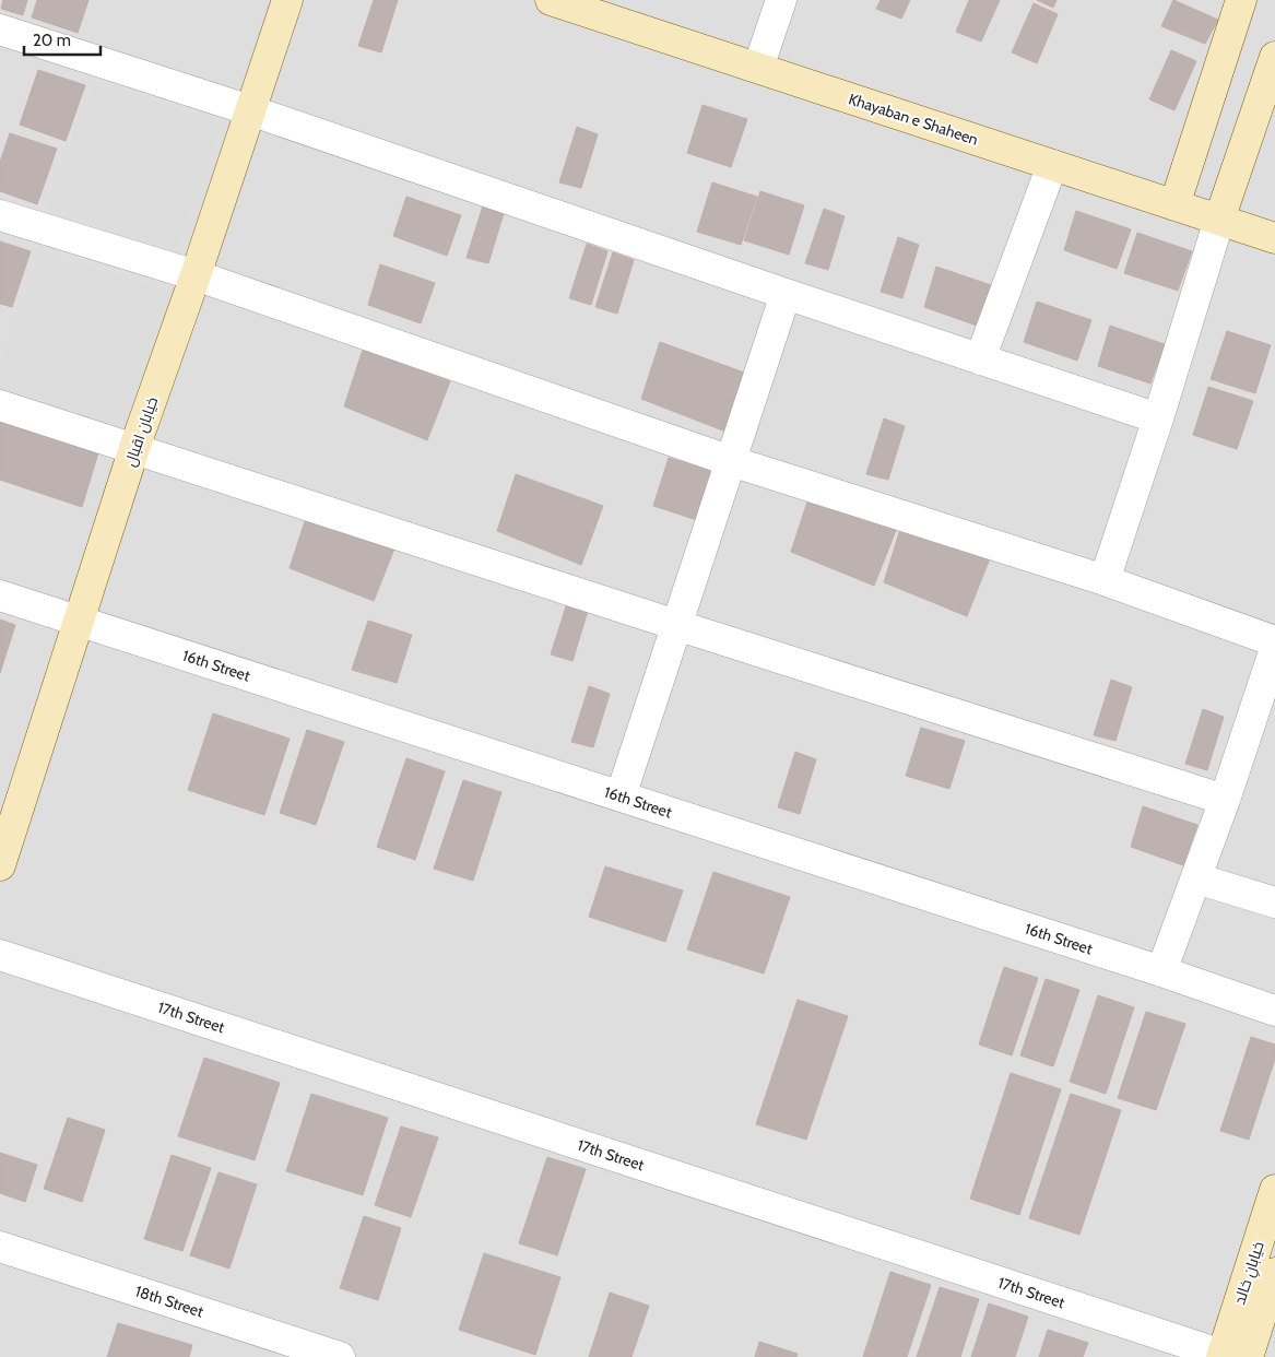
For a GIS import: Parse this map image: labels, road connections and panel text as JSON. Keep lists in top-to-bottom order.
{
  "streets": {
    "street": [
      "Khayaban e Shaheen",
      "خیابان اقبال",
      "16th Street",
      "17th Street",
      "خیابانِ خالد",
      "18th Street"
    ]
  },
  "crossings": [
    ["خیابان اقبال", "16th Street"],
    ["17th Street", "خیابانِ خالد"]
  ],
  "scale_bar": "20 m"
}
